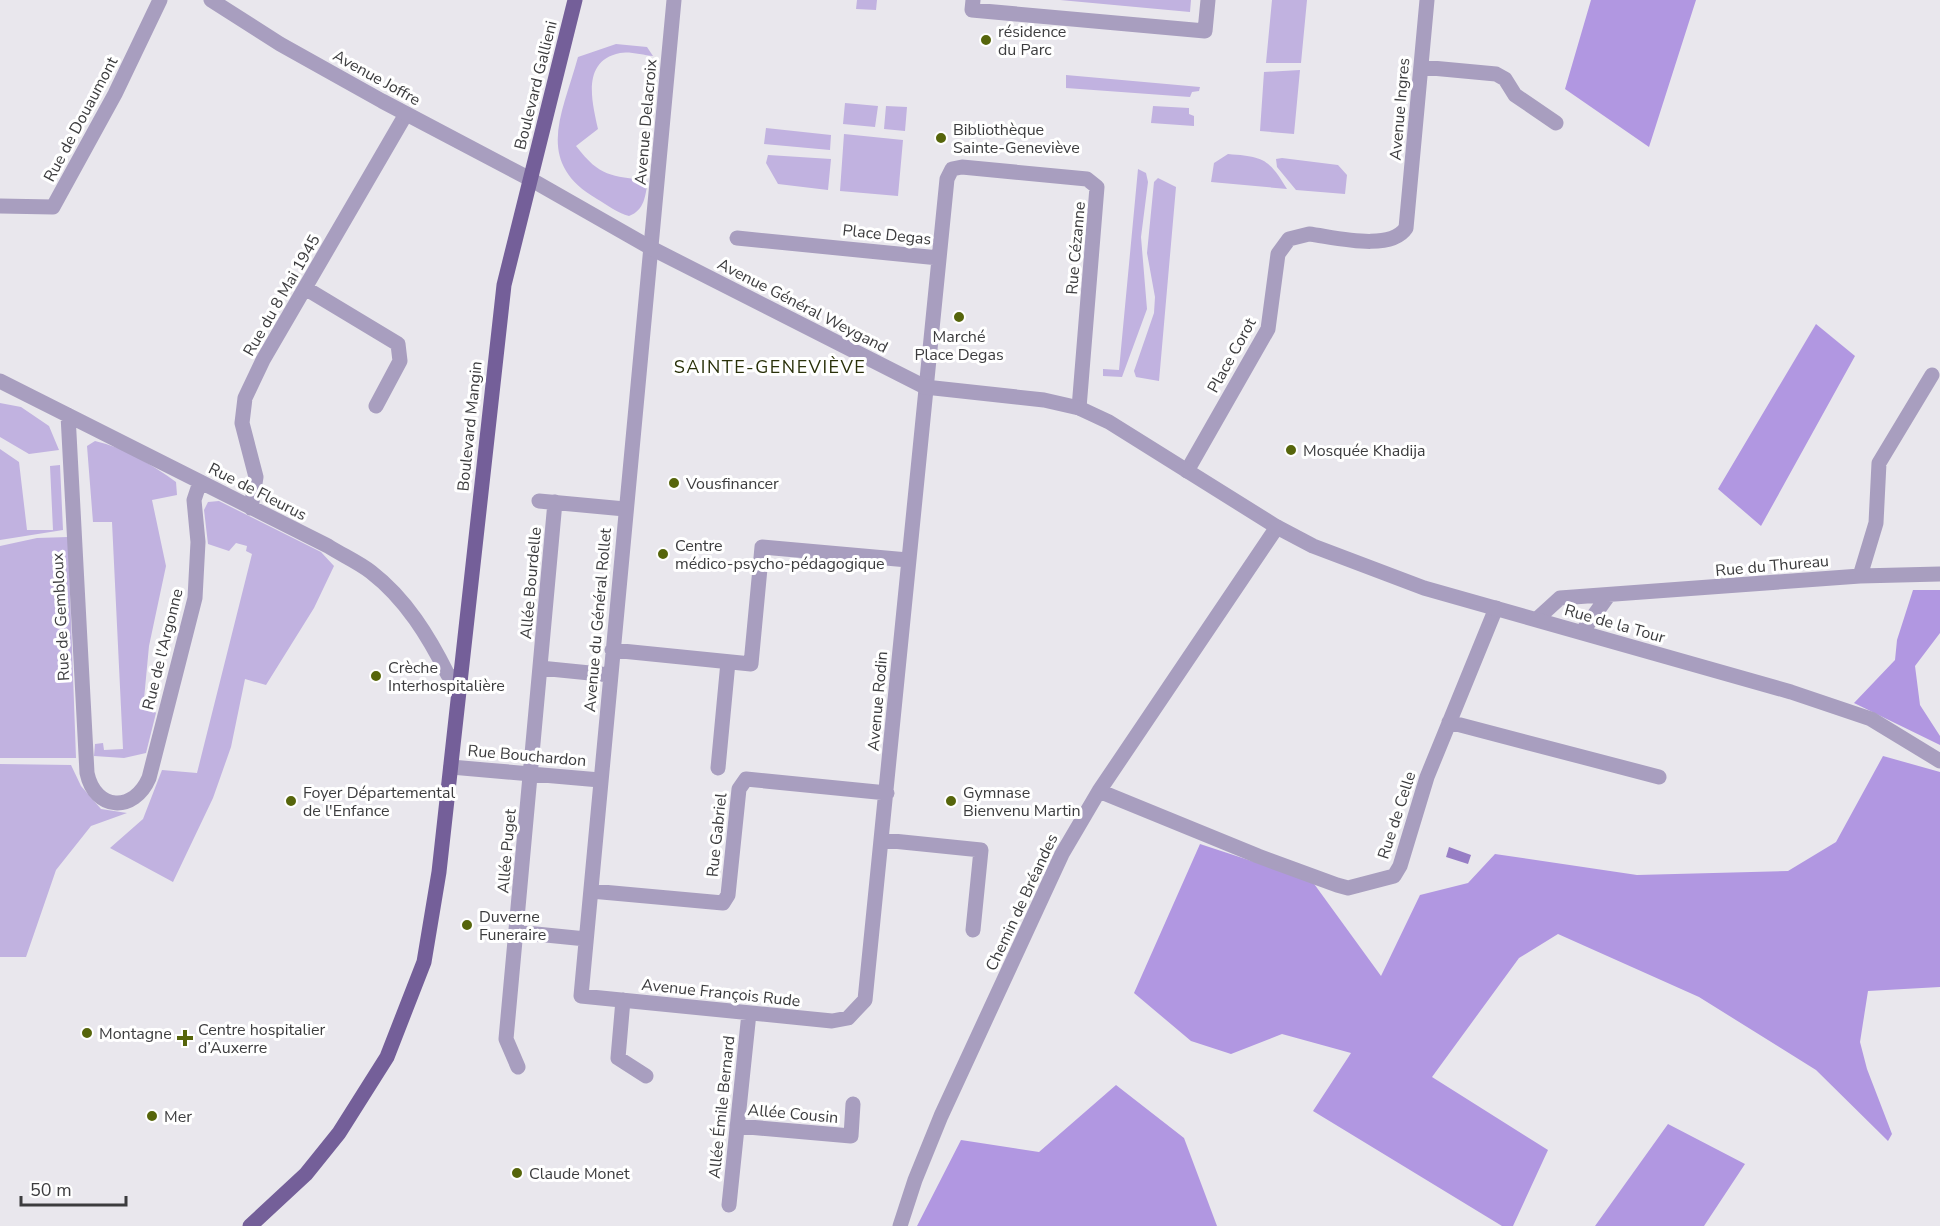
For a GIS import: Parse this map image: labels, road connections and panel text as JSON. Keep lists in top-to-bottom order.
{
  "streets": {
    "main road": ["Boulevard Gallieni", "Boulevard Mangin"],
    "street": [
      "Avenue Joffre",
      "Avenue Ingres",
      "Rue de Douaumont",
      "Avenue Delacroix",
      "Place Degas",
      "Rue Cézanne",
      "Rue du 8 Mai 1945",
      "Avenue Général Weygand",
      "Place Corot",
      "Rue de Fleurus",
      "Rue du Thureau",
      "Allée Bourdelle",
      "Rue de Gembloux",
      "Avenue du Général Rollet",
      "Rue de la Tour",
      "Rue de l'Argonne",
      "Avenue Rodin",
      "Rue Bouchardon",
      "Rue de Celle",
      "Rue Gabriel",
      "Allée Puget",
      "Chemin de Bréandes",
      "Avenue François Rude",
      "Allée Émile Bernard",
      "Allée Cousin"
    ]
  },
  "crossings": [
    ["Avenue Joffre", "Boulevard Gallieni"],
    ["Avenue Joffre", "Rue du 8 Mai 1945"],
    ["Avenue Joffre", "Avenue Général Weygand"],
    ["Avenue Joffre", "Boulevard Mangin"],
    ["Boulevard Gallieni", "Avenue Général Weygand"],
    ["Boulevard Gallieni", "Boulevard Mangin"],
    ["Avenue Ingres", "Place Corot"],
    ["Avenue Delacroix", "Avenue Général Weygand"],
    ["Avenue Delacroix", "Avenue du Général Rollet"],
    ["Place Degas", "Rue Cézanne"],
    ["Place Degas", "Avenue Général Weygand"],
    ["Place Degas", "Avenue Rodin"],
    ["Rue Cézanne", "Avenue Général Weygand"],
    ["Rue du 8 Mai 1945", "Rue de Fleurus"],
    ["Avenue Général Weygand", "Place Corot"],
    ["Avenue Général Weygand", "Boulevard Mangin"],
    ["Avenue Général Weygand", "Avenue du Général Rollet"],
    ["Avenue Général Weygand", "Rue de la Tour"],
    ["Avenue Général Weygand", "Avenue Rodin"],
    ["Place Corot", "Rue de la Tour"],
    ["Boulevard Mangin", "Rue de Fleurus"],
    ["Boulevard Mangin", "Rue Bouchardon"],
    ["Rue de Fleurus", "Rue de Gembloux"],
    ["Rue de Fleurus", "Rue de l'Argonne"],
    ["Rue du Thureau", "Rue de la Tour"],
    ["Allée Bourdelle", "Rue Bouchardon"],
    ["Allée Bourdelle", "Allée Puget"],
    ["Rue de Gembloux", "Rue de l'Argonne"],
    ["Avenue du Général Rollet", "Rue Bouchardon"],
    ["Avenue du Général Rollet", "Rue Gabriel"],
    ["Avenue du Général Rollet", "Avenue François Rude"],
    ["Rue de la Tour", "Rue de Celle"],
    ["Rue de la Tour", "Chemin de Bréandes"],
    ["Avenue Rodin", "Rue Gabriel"],
    ["Avenue Rodin", "Avenue François Rude"],
    ["Rue Bouchardon", "Allée Puget"],
    ["Rue de Celle", "Chemin de Bréandes"],
    ["Avenue François Rude", "Allée Émile Bernard"],
    ["Allée Émile Bernard", "Allée Cousin"]
  ],
  "districts": ["SAINTE-GENEVIÈVE"],
  "places": {
    "other": [
      "résidence du Parc",
      "Bibliothèque Sainte-Geneviève",
      "Marché Place Degas",
      "Mosquée Khadija",
      "Vousfinancer",
      "Centre médico-psycho-pédagogique",
      "Crèche Interhospitalière",
      "Foyer Départemental de l'Enfance",
      "Gymnase Bienvenu Martin",
      "Duverne Funeraire",
      "Montagne",
      "Mer",
      "Claude Monet"
    ],
    "health": ["Centre hospitalier d’Auxerre"]
  },
  "scale_bar": "50 m"
}
